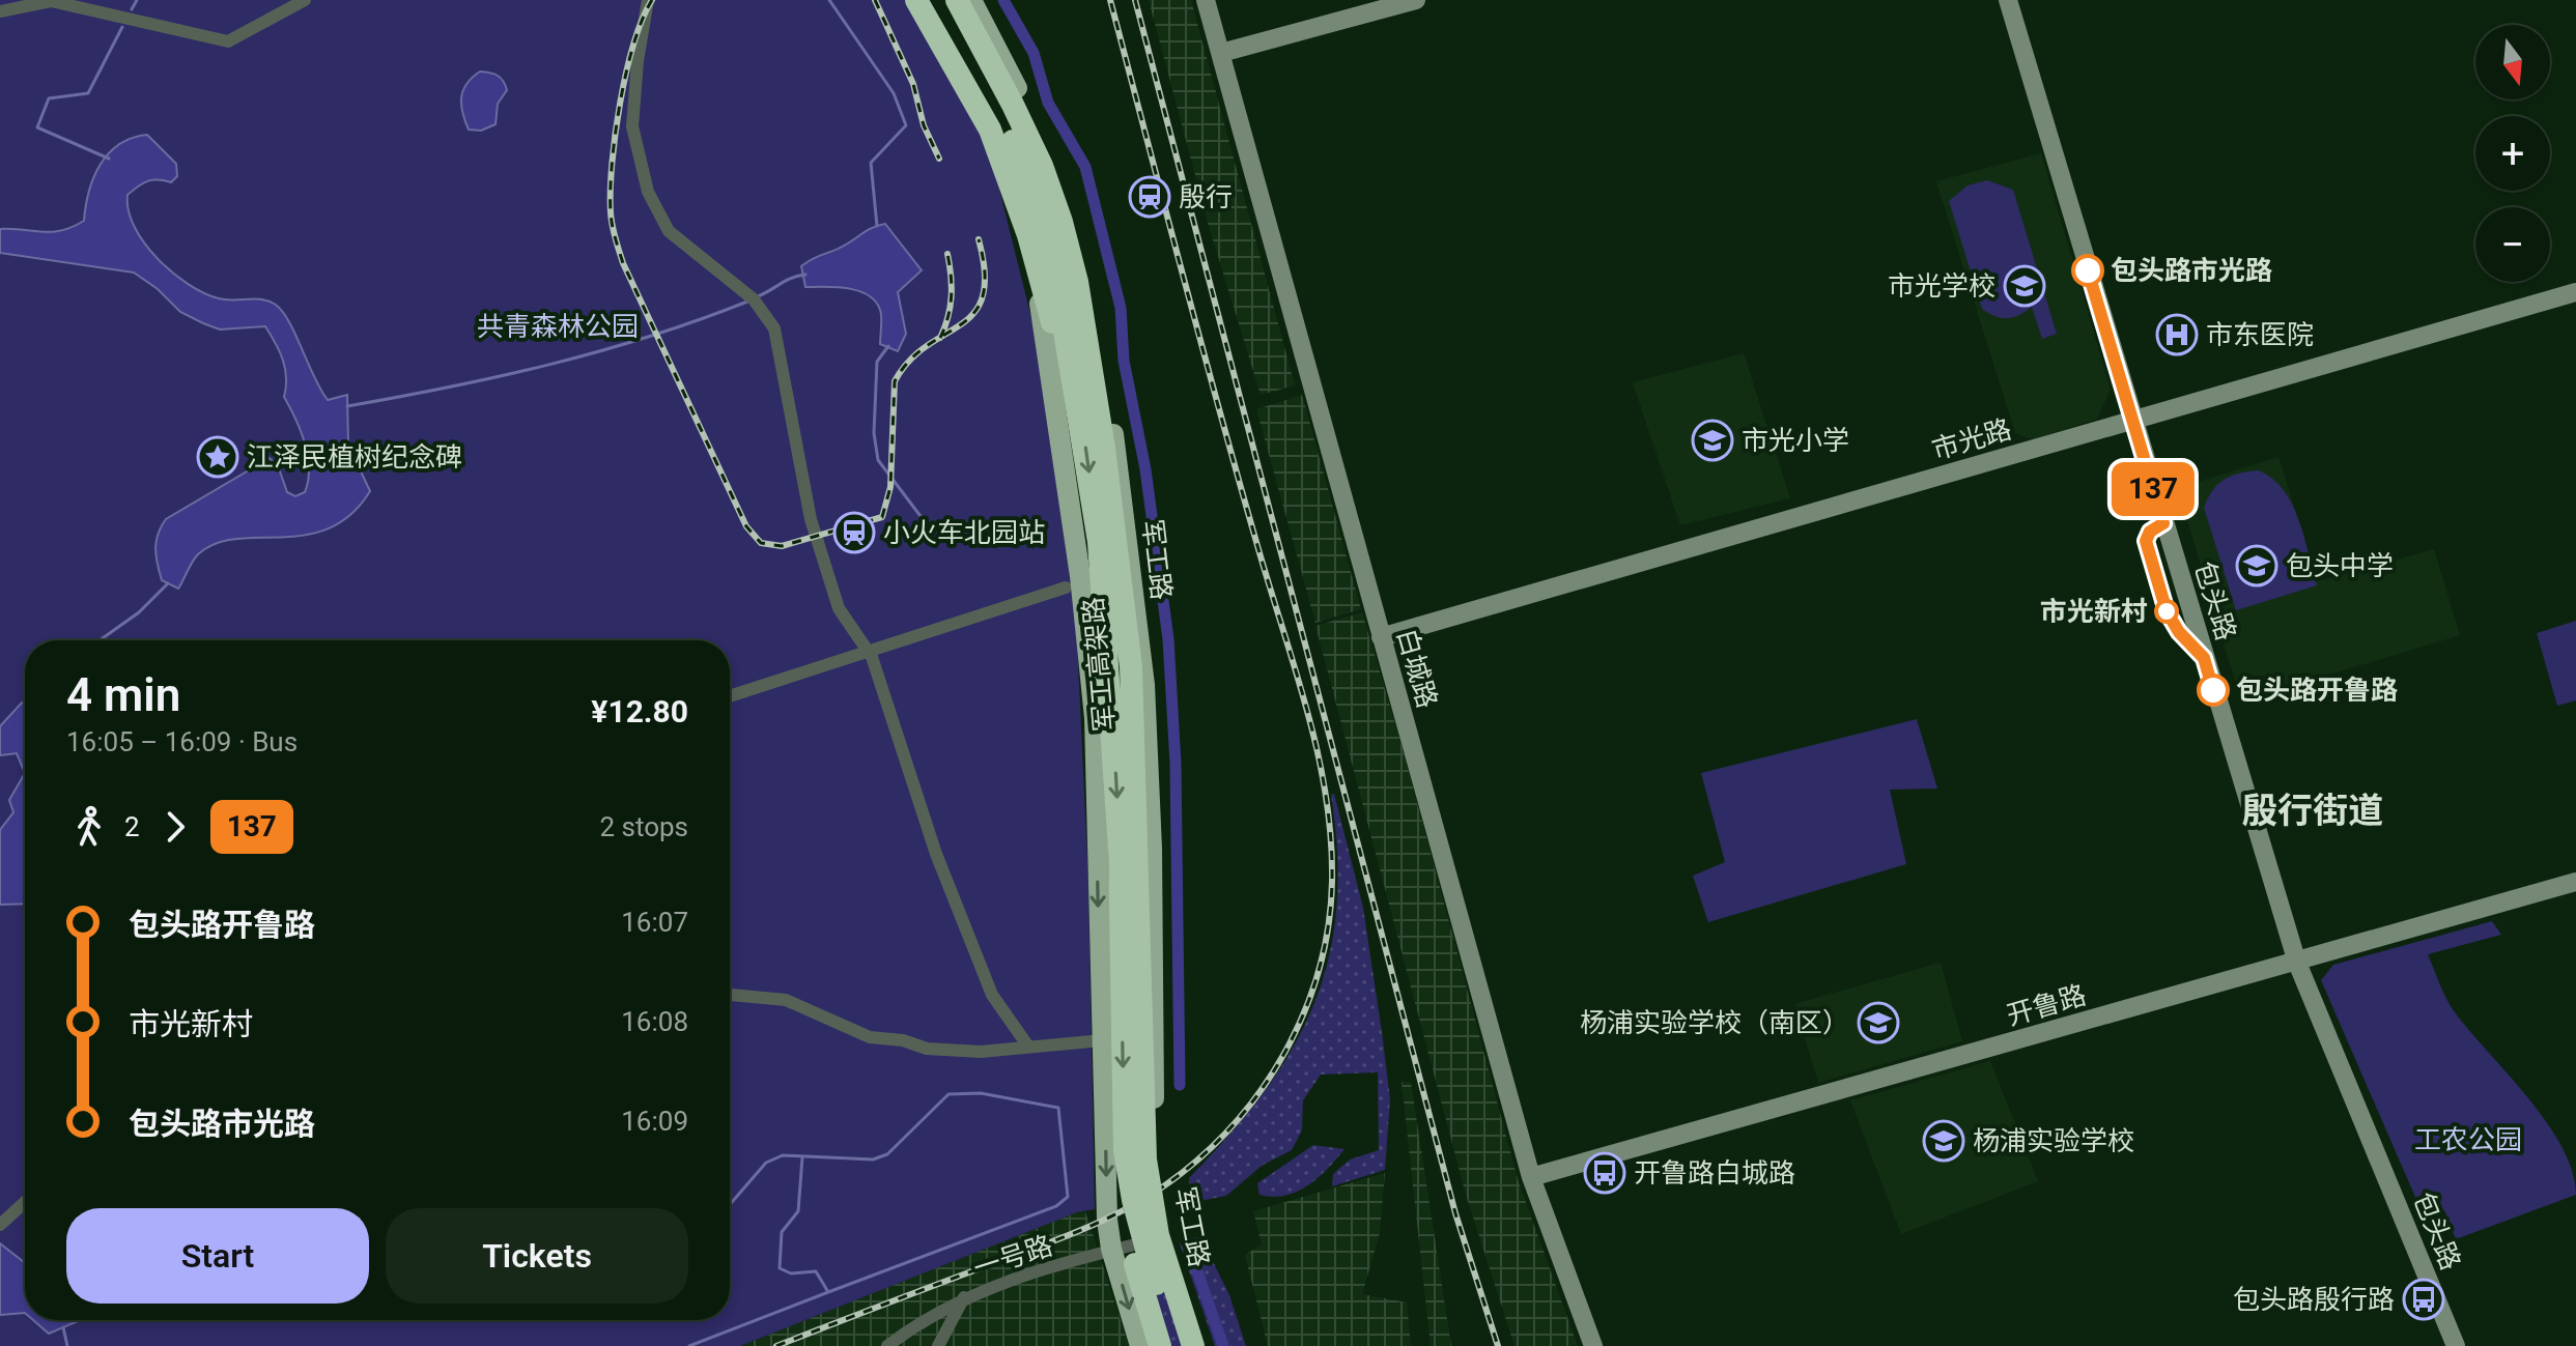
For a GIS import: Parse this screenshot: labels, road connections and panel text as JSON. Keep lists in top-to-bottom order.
{
  "streets": {
    "highway": ["军工高架路"],
    "main road": ["军工路"],
    "street": [
      "市光路",
      "包头路",
      "白城路",
      "开鲁路",
      "一号路"
    ]
  },
  "crossings": [
    ["市光路", "包头路"],
    ["市光路", "白城路"],
    ["军工路", "军工高架路"],
    ["军工路", "一号路"],
    ["包头路", "开鲁路"],
    ["白城路", "开鲁路"]
  ],
  "districts": ["殷行街道"],
  "parks": ["共青森林公园", "工农公园"],
  "places": {
    "station": ["殷行", "小火车北园站"],
    "other": ["包头路市光路", "市光新村", "包头路开鲁路"],
    "school or university": [
      "市光学校",
      "市光小学",
      "包头中学",
      "杨浦实验学校（南区）",
      "杨浦实验学校"
    ],
    "hospital": ["市东医院"],
    "place": ["江泽民植树纪念碑"],
    "bus stop": ["开鲁路白城路", "包头路殷行路"]
  },
  "lines": ["bus line 137"],
  "north": "bottom",
  "page": {
    "on_map": "137",
    "map_buttons": ["+", "−"],
    "heading": ["4 min", "16:05 – 16:09 · Bus", "¥12.80"],
    "legs": ["2", "137", "2 stops"],
    "list": [
      {
        "name": "包头路开鲁路",
        "value": "16:07"
      },
      {
        "name": "市光新村",
        "value": "16:08"
      },
      {
        "name": "包头路市光路",
        "value": "16:09"
      }
    ],
    "buttons": ["Start", "Tickets"]
  }
}
